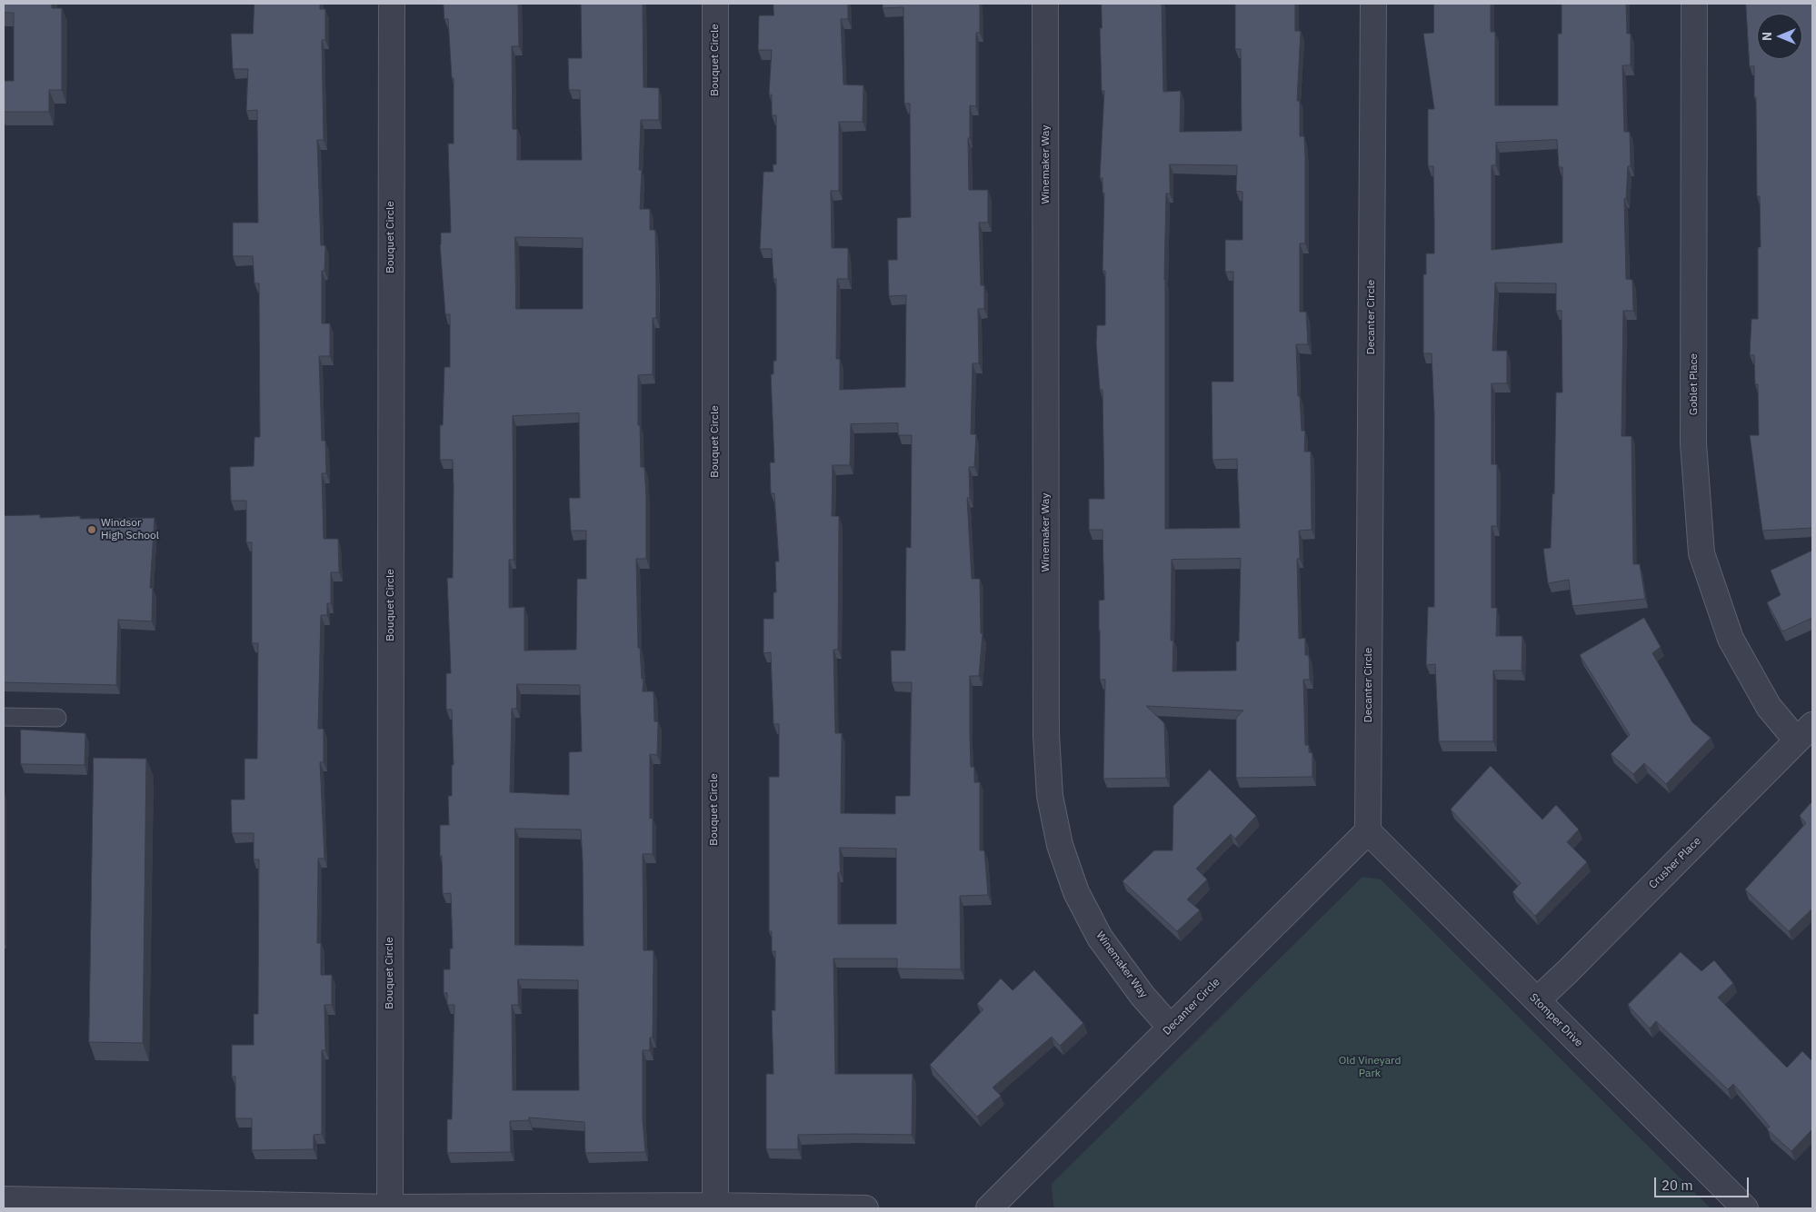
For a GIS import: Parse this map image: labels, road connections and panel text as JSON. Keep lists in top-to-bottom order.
{
  "streets": {
    "street": [
      "Bouquet Circle",
      "Winemaker Way",
      "Decanter Circle",
      "Goblet Place",
      "Crusher Place",
      "Stomper Drive"
    ]
  },
  "crossings": [
    ["Winemaker Way", "Decanter Circle"],
    ["Decanter Circle", "Stomper Drive"],
    ["Goblet Place", "Crusher Place"],
    ["Crusher Place", "Stomper Drive"]
  ],
  "parks": ["Old Vineyard Park"],
  "places": ["Windsor High School"],
  "scale_bar": "20 m",
  "north": "left"
}
